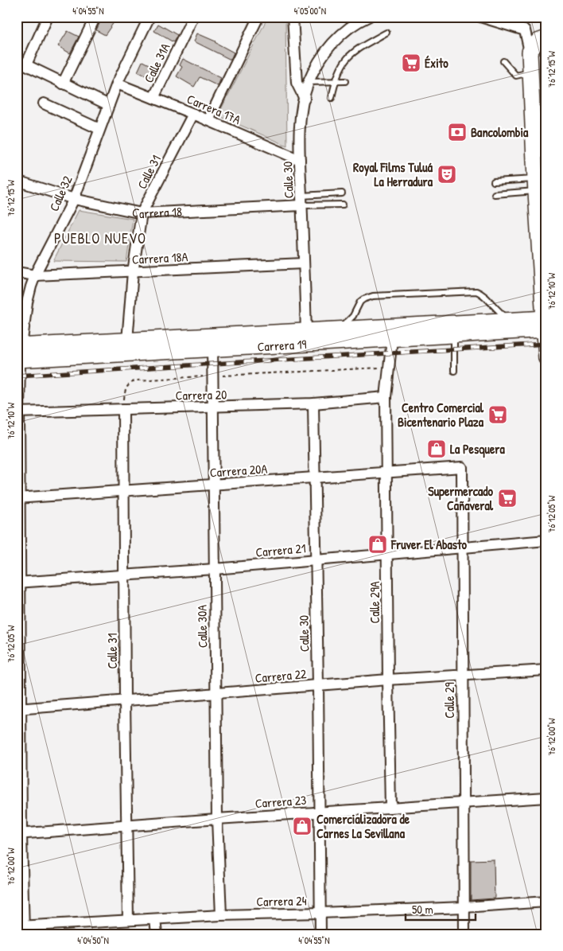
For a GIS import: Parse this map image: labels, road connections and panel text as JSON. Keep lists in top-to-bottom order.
{
  "streets": {
    "main road": ["Carrera 19"],
    "street": [
      "Calle 31A",
      "Carrera 17A",
      "Calle 31",
      "Calle 30",
      "Calle 32",
      "Carrera 18",
      "Carrera 18A",
      "Carrera 20",
      "Carrera 20A",
      "Carrera 21",
      "Calle 29A",
      "Calle 30A",
      "Carrera 22",
      "Calle 29",
      "Carrera 23",
      "Carrera 24"
    ]
  },
  "crossings": [
    ["Calle 31A", "Carrera 17A"],
    ["Carrera 17A", "Calle 31"],
    ["Carrera 17A", "Calle 30"],
    ["Carrera 17A", "Calle 32"],
    ["Calle 31", "Carrera 18"],
    ["Calle 31", "Carrera 18A"],
    ["Calle 31", "Carrera 19"],
    ["Calle 31", "Carrera 20"],
    ["Calle 31", "Carrera 20A"],
    ["Calle 31", "Carrera 21"],
    ["Calle 31", "Carrera 22"],
    ["Calle 31", "Carrera 23"],
    ["Calle 31", "Carrera 24"],
    ["Calle 30", "Carrera 18"],
    ["Calle 30", "Carrera 18A"],
    ["Calle 30", "Carrera 19"],
    ["Calle 30", "Carrera 20"],
    ["Calle 30", "Carrera 20A"],
    ["Calle 30", "Carrera 21"],
    ["Calle 30", "Carrera 22"],
    ["Calle 30", "Carrera 23"],
    ["Calle 30", "Carrera 24"],
    ["Calle 32", "Carrera 18"],
    ["Calle 32", "Carrera 18A"],
    ["Calle 32", "Carrera 19"],
    ["Calle 32", "Carrera 20"],
    ["Calle 32", "Carrera 20A"],
    ["Calle 32", "Carrera 21"],
    ["Calle 32", "Carrera 22"],
    ["Calle 32", "Carrera 23"],
    ["Calle 32", "Carrera 24"],
    ["Carrera 19", "Calle 29A"],
    ["Carrera 19", "Calle 30A"],
    ["Carrera 20", "Calle 29A"],
    ["Carrera 20", "Calle 30A"],
    ["Carrera 20A", "Calle 29A"],
    ["Carrera 20A", "Calle 30A"],
    ["Carrera 20A", "Calle 29"],
    ["Carrera 21", "Calle 29A"],
    ["Carrera 21", "Calle 30A"],
    ["Carrera 21", "Calle 29"],
    ["Calle 29A", "Carrera 22"],
    ["Calle 29A", "Carrera 23"],
    ["Calle 30A", "Carrera 22"],
    ["Calle 30A", "Carrera 23"],
    ["Calle 30A", "Carrera 24"],
    ["Carrera 22", "Calle 29"],
    ["Calle 29", "Carrera 23"],
    ["Calle 29", "Carrera 24"]
  ],
  "districts": ["PUEBLO NUEVO"],
  "places": {
    "supermarket": ["Éxito", "Centro Comercial Bicentenario Plaza", "Supermercado Cañaveral"],
    "bank": ["Bancolombia"],
    "theatre": ["Royal Films Tuluá La Herradura"],
    "shop": ["La Pesquera", "Fruver El Abasto", "Comercializadora de Carnes La Sevillana"]
  },
  "scale_bar": "50 m",
  "coordinates": [
    "4°04'55\"N",
    "4°05'00\"N",
    "76°12'15\"W",
    "76°12'10\"W",
    "76°12'05\"W",
    "76°12'00\"W",
    "4°04'50\"N"
  ]
}
